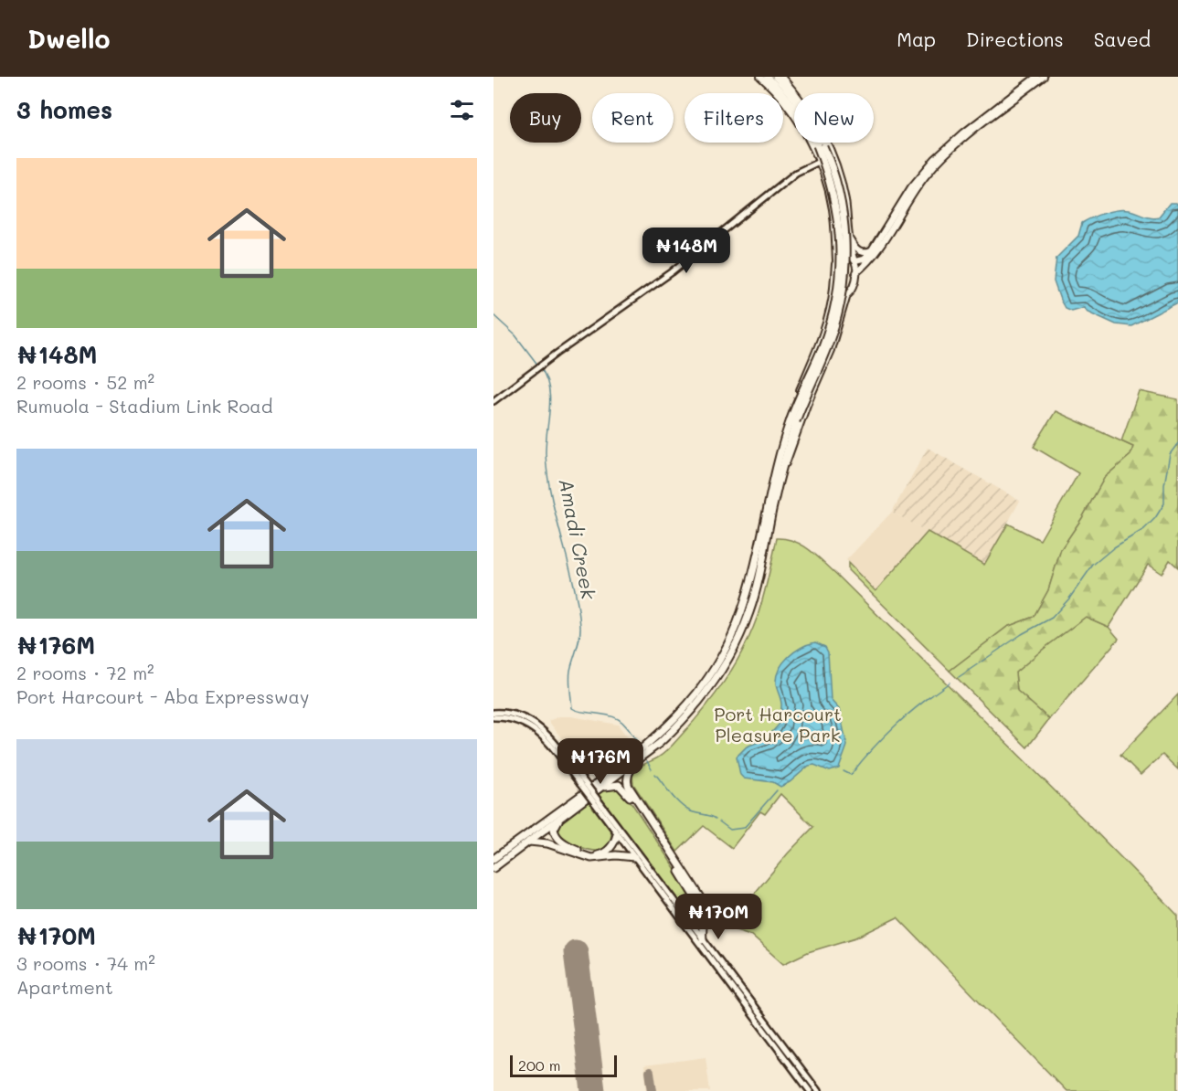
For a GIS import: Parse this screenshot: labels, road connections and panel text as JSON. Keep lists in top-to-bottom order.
{
  "water": ["Amadi Creek"],
  "parks": ["Port Harcourt Pleasure Park"],
  "scale_bar": "200 m",
  "page": {
    "header": "Dwello",
    "nav": ["Map", "Directions", "Saved"],
    "heading": "3 homes",
    "chip": [
      "Buy",
      "Rent",
      "Filters",
      "New"
    ],
    "list": [
      {
        "name": "₦148M",
        "note": "2 rooms · 52 m² · Rumuola - Stadium Link Road"
      },
      {
        "name": "₦176M",
        "note": "2 rooms · 72 m² · Port Harcourt - Aba Expressway"
      },
      {
        "name": "₦170M",
        "note": "3 rooms · 74 m² · Apartment"
      }
    ],
    "price": ["₦148M", "₦176M", "₦170M"],
    "scale": "200 m"
  }
}
